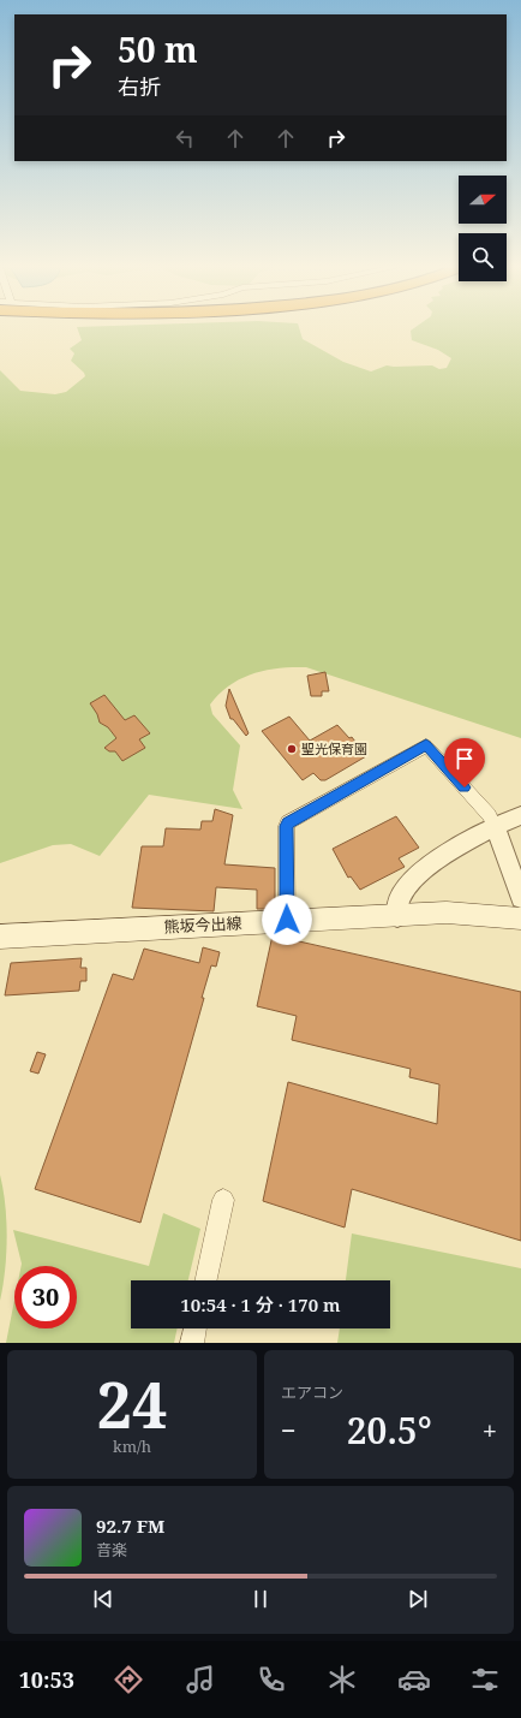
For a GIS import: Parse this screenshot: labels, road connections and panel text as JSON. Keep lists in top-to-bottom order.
{
  "streets": {
    "main road": ["熊坂今出線"]
  },
  "places": ["聖光保育園"],
  "north": "right",
  "page": {
    "turn": ["50 m", "右折"],
    "limit": "30",
    "trip": "10:54 · 1 分 · 170 m",
    "tile": [
      ["24", "km/h"],
      "エアコン"
    ],
    "heat": ["−", "20.5°", "+"],
    "song": ["92.7 FM", "音楽"],
    "tabs": "10:53"
  }
}
